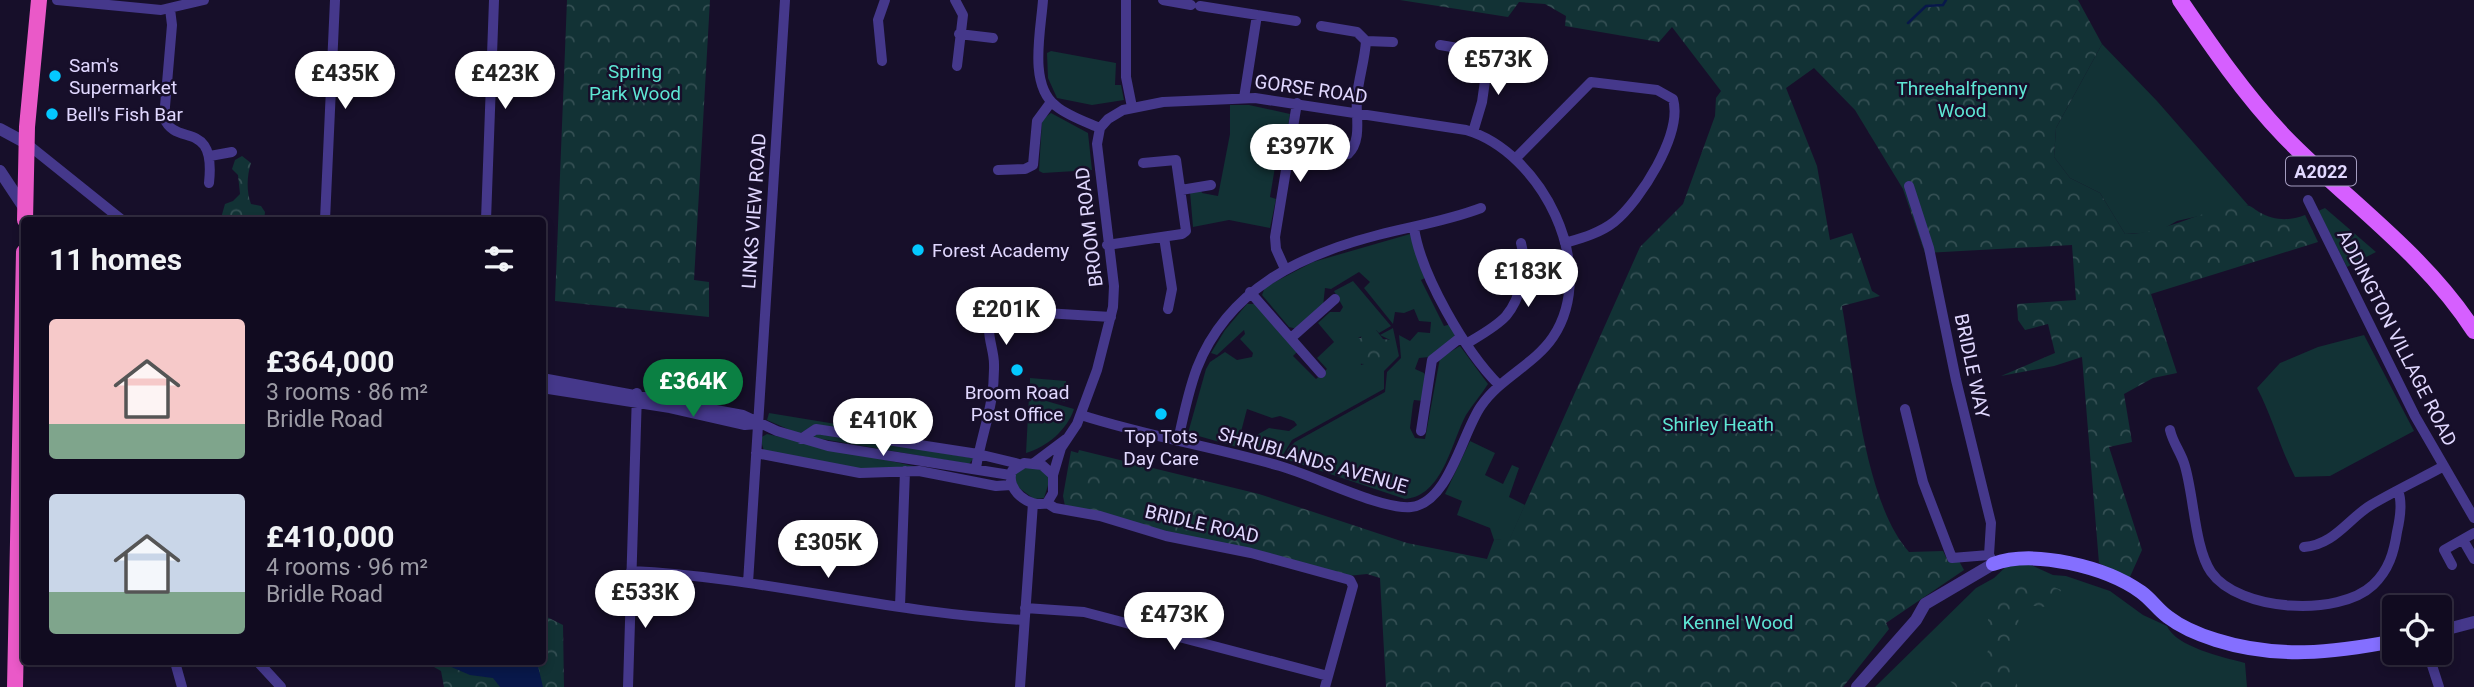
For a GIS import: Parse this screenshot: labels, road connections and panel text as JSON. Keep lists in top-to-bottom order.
{
  "streets": {
    "main road": ["A2022"],
    "street": [
      "GORSE ROAD",
      "LINKS VIEW ROAD",
      "BROOM ROAD",
      "ADDINGTON VILLAGE ROAD",
      "BRIDLE WAY",
      "SHRUBLANDS AVENUE",
      "BRIDLE ROAD"
    ]
  },
  "crossings": [
    ["GORSE ROAD", "BROOM ROAD"],
    ["GORSE ROAD", "SHRUBLANDS AVENUE"],
    ["BROOM ROAD", "SHRUBLANDS AVENUE"],
    ["BROOM ROAD", "BRIDLE ROAD"]
  ],
  "parks": [
    "Spring Park Wood",
    "Threehalfpenny Wood",
    "Shirley Heath",
    "Kennel Wood"
  ],
  "places": [
    "Sam's Supermarket",
    "Bell's Fish Bar",
    "Forest Academy",
    "Broom Road Post Office",
    "Top Tots Day Care"
  ],
  "page": {
    "price": [
      "£573K",
      "£435K",
      "£423K",
      "£397K",
      "£183K",
      "£201K",
      "£364K",
      "£410K",
      "£305K",
      "£533K",
      "£473K"
    ],
    "heading": "11 homes",
    "list": [
      {
        "name": "£364,000",
        "note": "3 rooms · 86 m² · Bridle Road"
      },
      {
        "name": "£410,000",
        "note": "4 rooms · 96 m² · Bridle Road"
      }
    ]
  }
}
